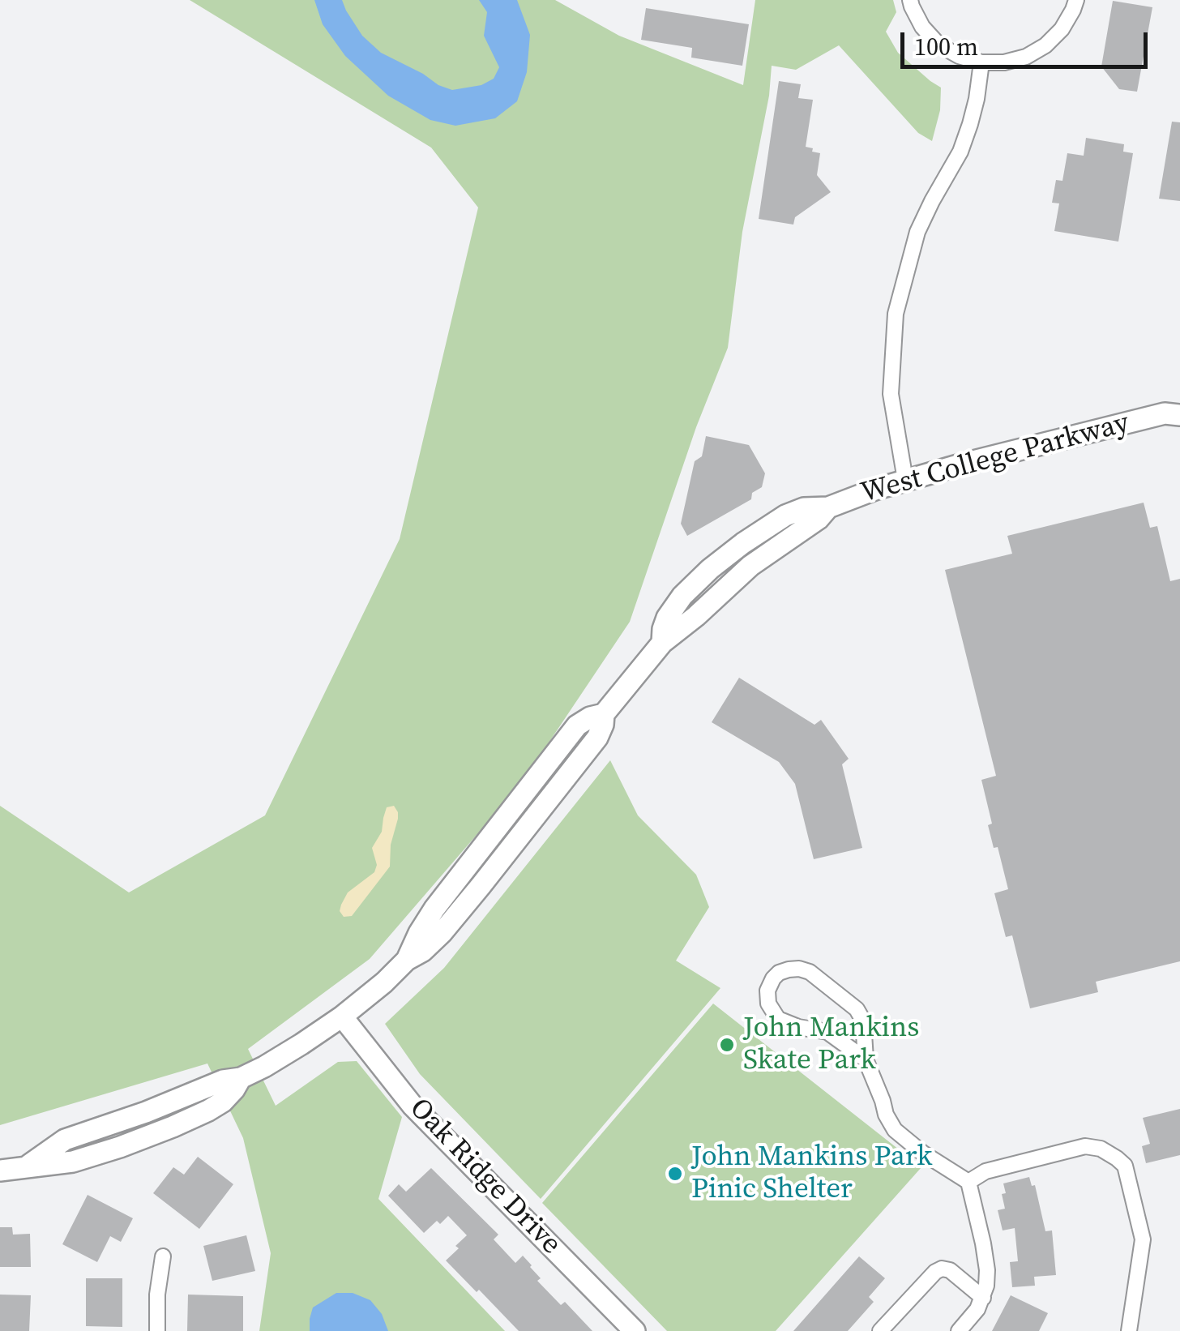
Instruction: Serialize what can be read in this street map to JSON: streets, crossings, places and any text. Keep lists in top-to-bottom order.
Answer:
{
  "streets": {
    "street": ["West College Parkway", "Oak Ridge Drive"]
  },
  "crossings": [
    ["West College Parkway", "Oak Ridge Drive"]
  ],
  "places": ["John Mankins Skate Park", "John Mankins Park Pinic Shelter"],
  "scale_bar": "100 m"
}
